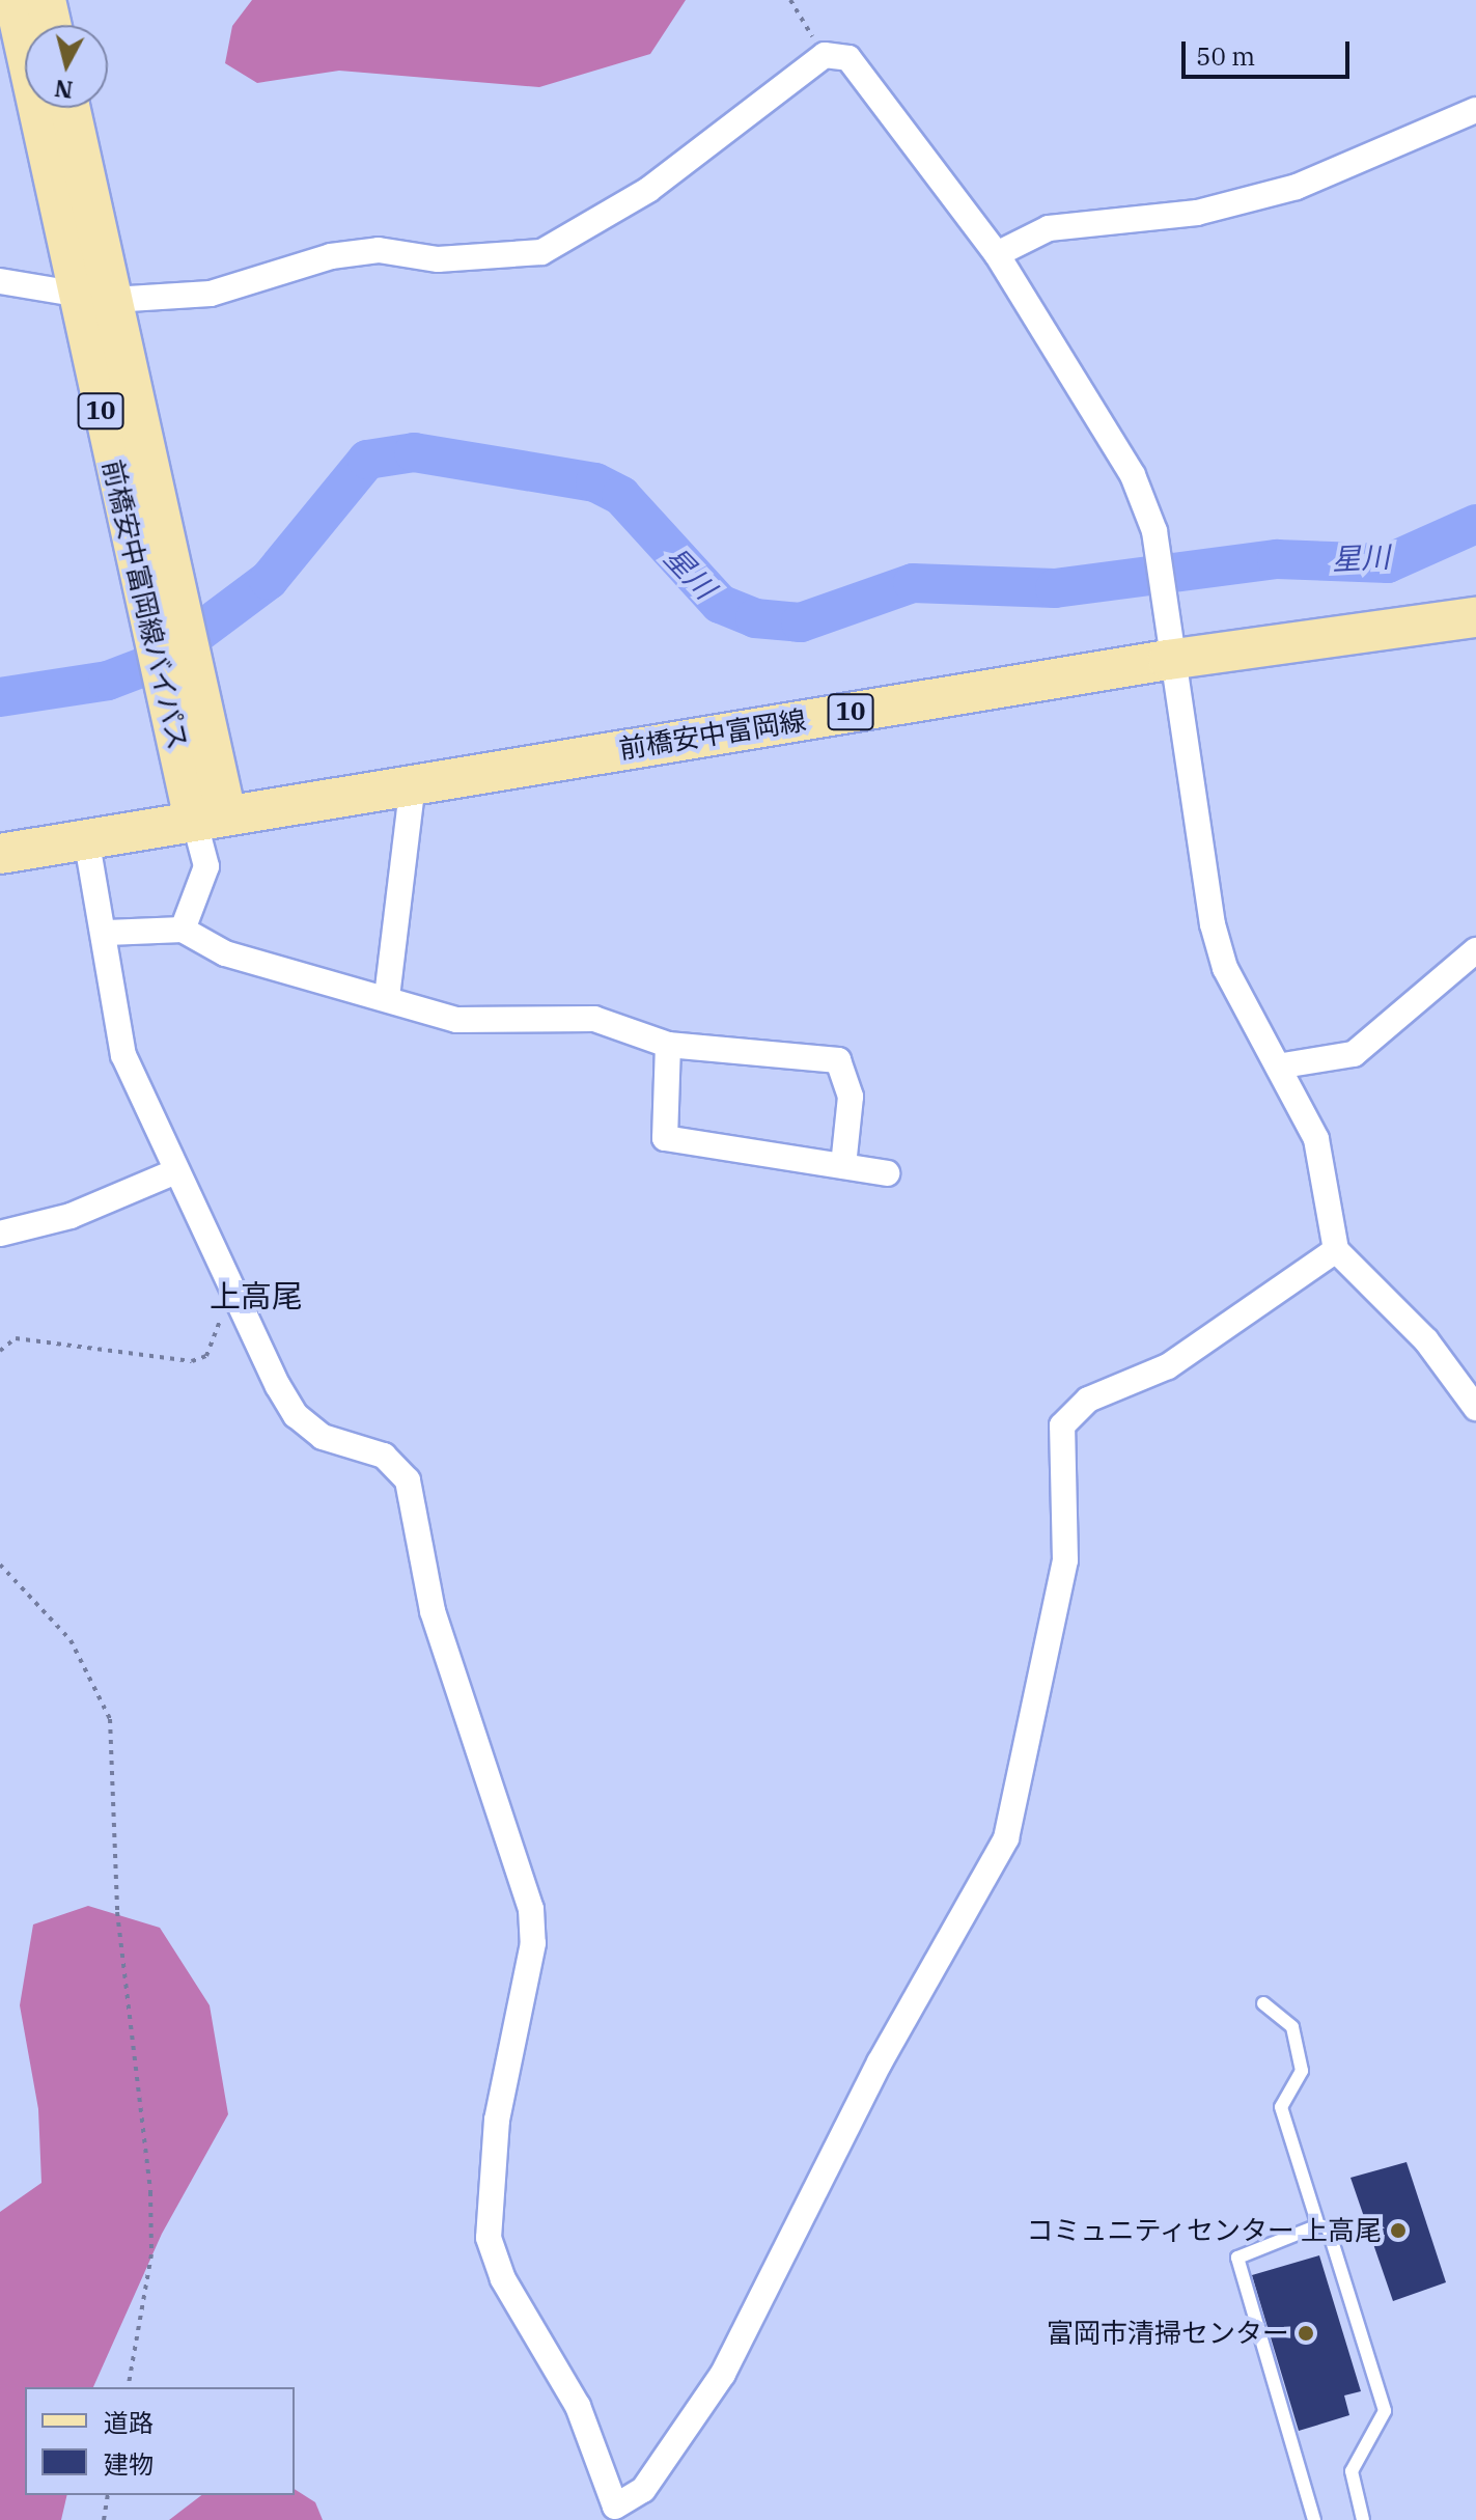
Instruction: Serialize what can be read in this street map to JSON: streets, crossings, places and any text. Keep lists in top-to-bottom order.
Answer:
{
  "streets": {
    "main road": ["10", "前橋安中富岡線バイパス", "前橋安中富岡線"]
  },
  "crossings": [
    ["前橋安中富岡線バイパス", "前橋安中富岡線"]
  ],
  "districts": ["上高尾"],
  "water": ["星川"],
  "places": ["コミュニティセンター 上高尾", "富岡市清掃センター"],
  "legend": ["道路", "建物"],
  "scale_bar": "50 m",
  "north": "bottom"
}
